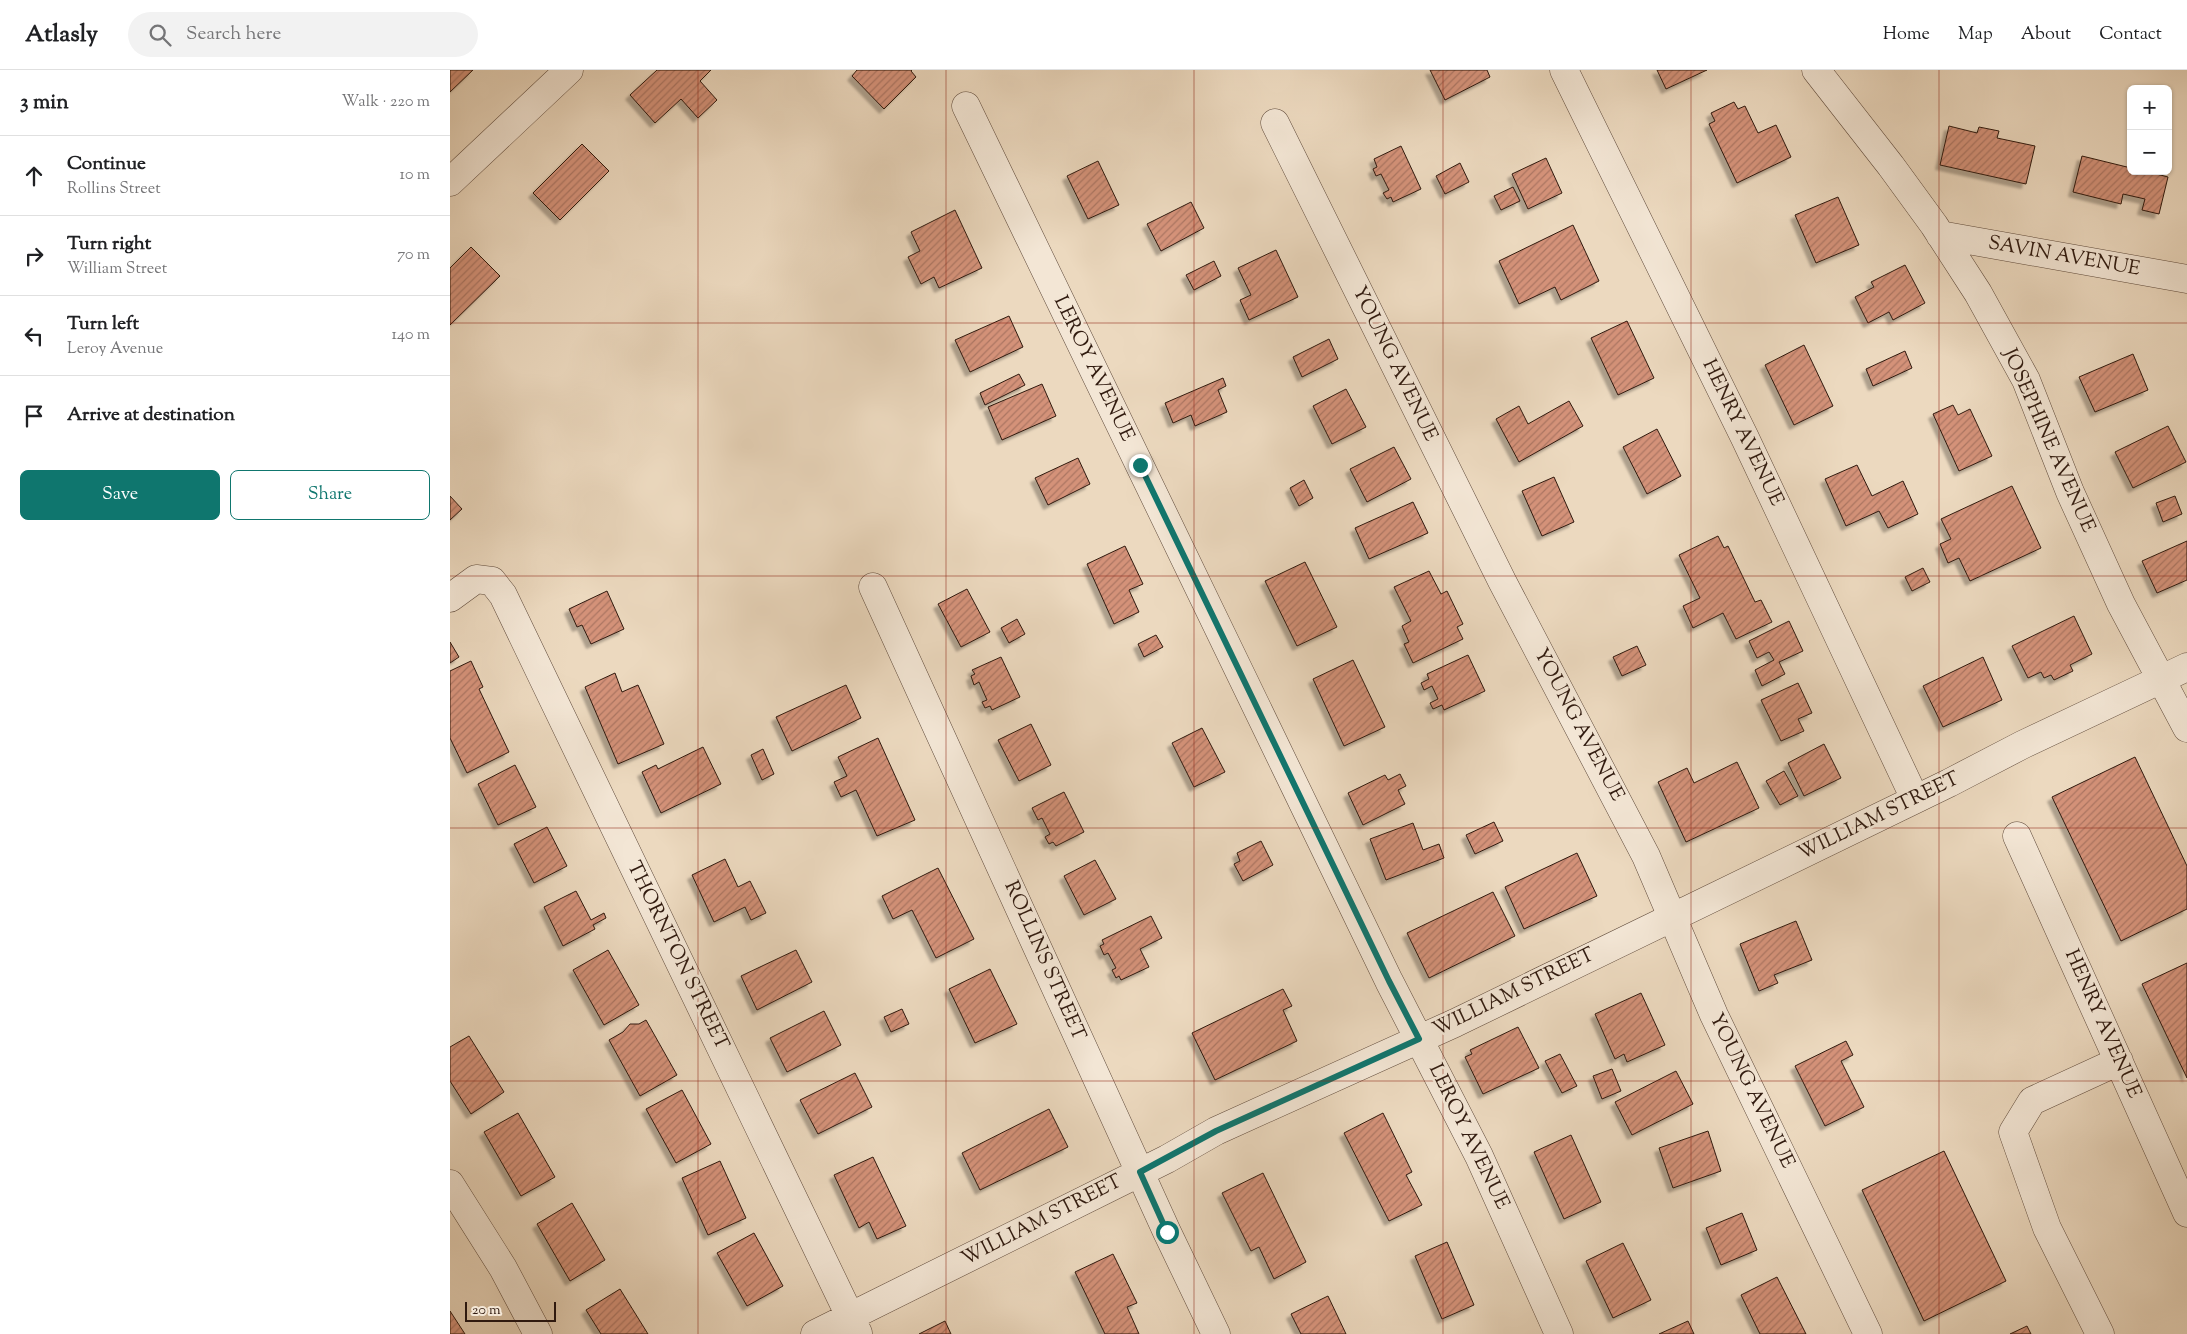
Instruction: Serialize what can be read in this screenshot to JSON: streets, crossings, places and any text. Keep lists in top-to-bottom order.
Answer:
{
  "streets": {
    "street": [
      "SAVIN AVENUE",
      "YOUNG AVENUE",
      "LEROY AVENUE",
      "HENRY AVENUE",
      "JOSEPHINE AVENUE",
      "WILLIAM STREET",
      "THORNTON STREET",
      "ROLLINS STREET"
    ]
  },
  "crossings": [
    ["SAVIN AVENUE", "JOSEPHINE AVENUE"],
    ["YOUNG AVENUE", "WILLIAM STREET"],
    ["LEROY AVENUE", "WILLIAM STREET"],
    ["HENRY AVENUE", "WILLIAM STREET"],
    ["JOSEPHINE AVENUE", "WILLIAM STREET"],
    ["WILLIAM STREET", "THORNTON STREET"],
    ["WILLIAM STREET", "ROLLINS STREET"]
  ],
  "scale_bar": "20 m",
  "page": {
    "header": "Atlasly",
    "search": "Search here",
    "nav": [
      "Home",
      "Map",
      "About",
      "Contact"
    ],
    "heading": ["3 min", "Walk · 220 m"],
    "map_buttons": ["+", "−"],
    "list": [
      ["Continue", "Rollins Street", "10 m"],
      ["Turn right", "William Street", "70 m"],
      ["Turn left", "Leroy Avenue", "140 m"],
      "Arrive at destination"
    ],
    "buttons": ["Save", "Share"],
    "scale": "20 m"
  }
}
